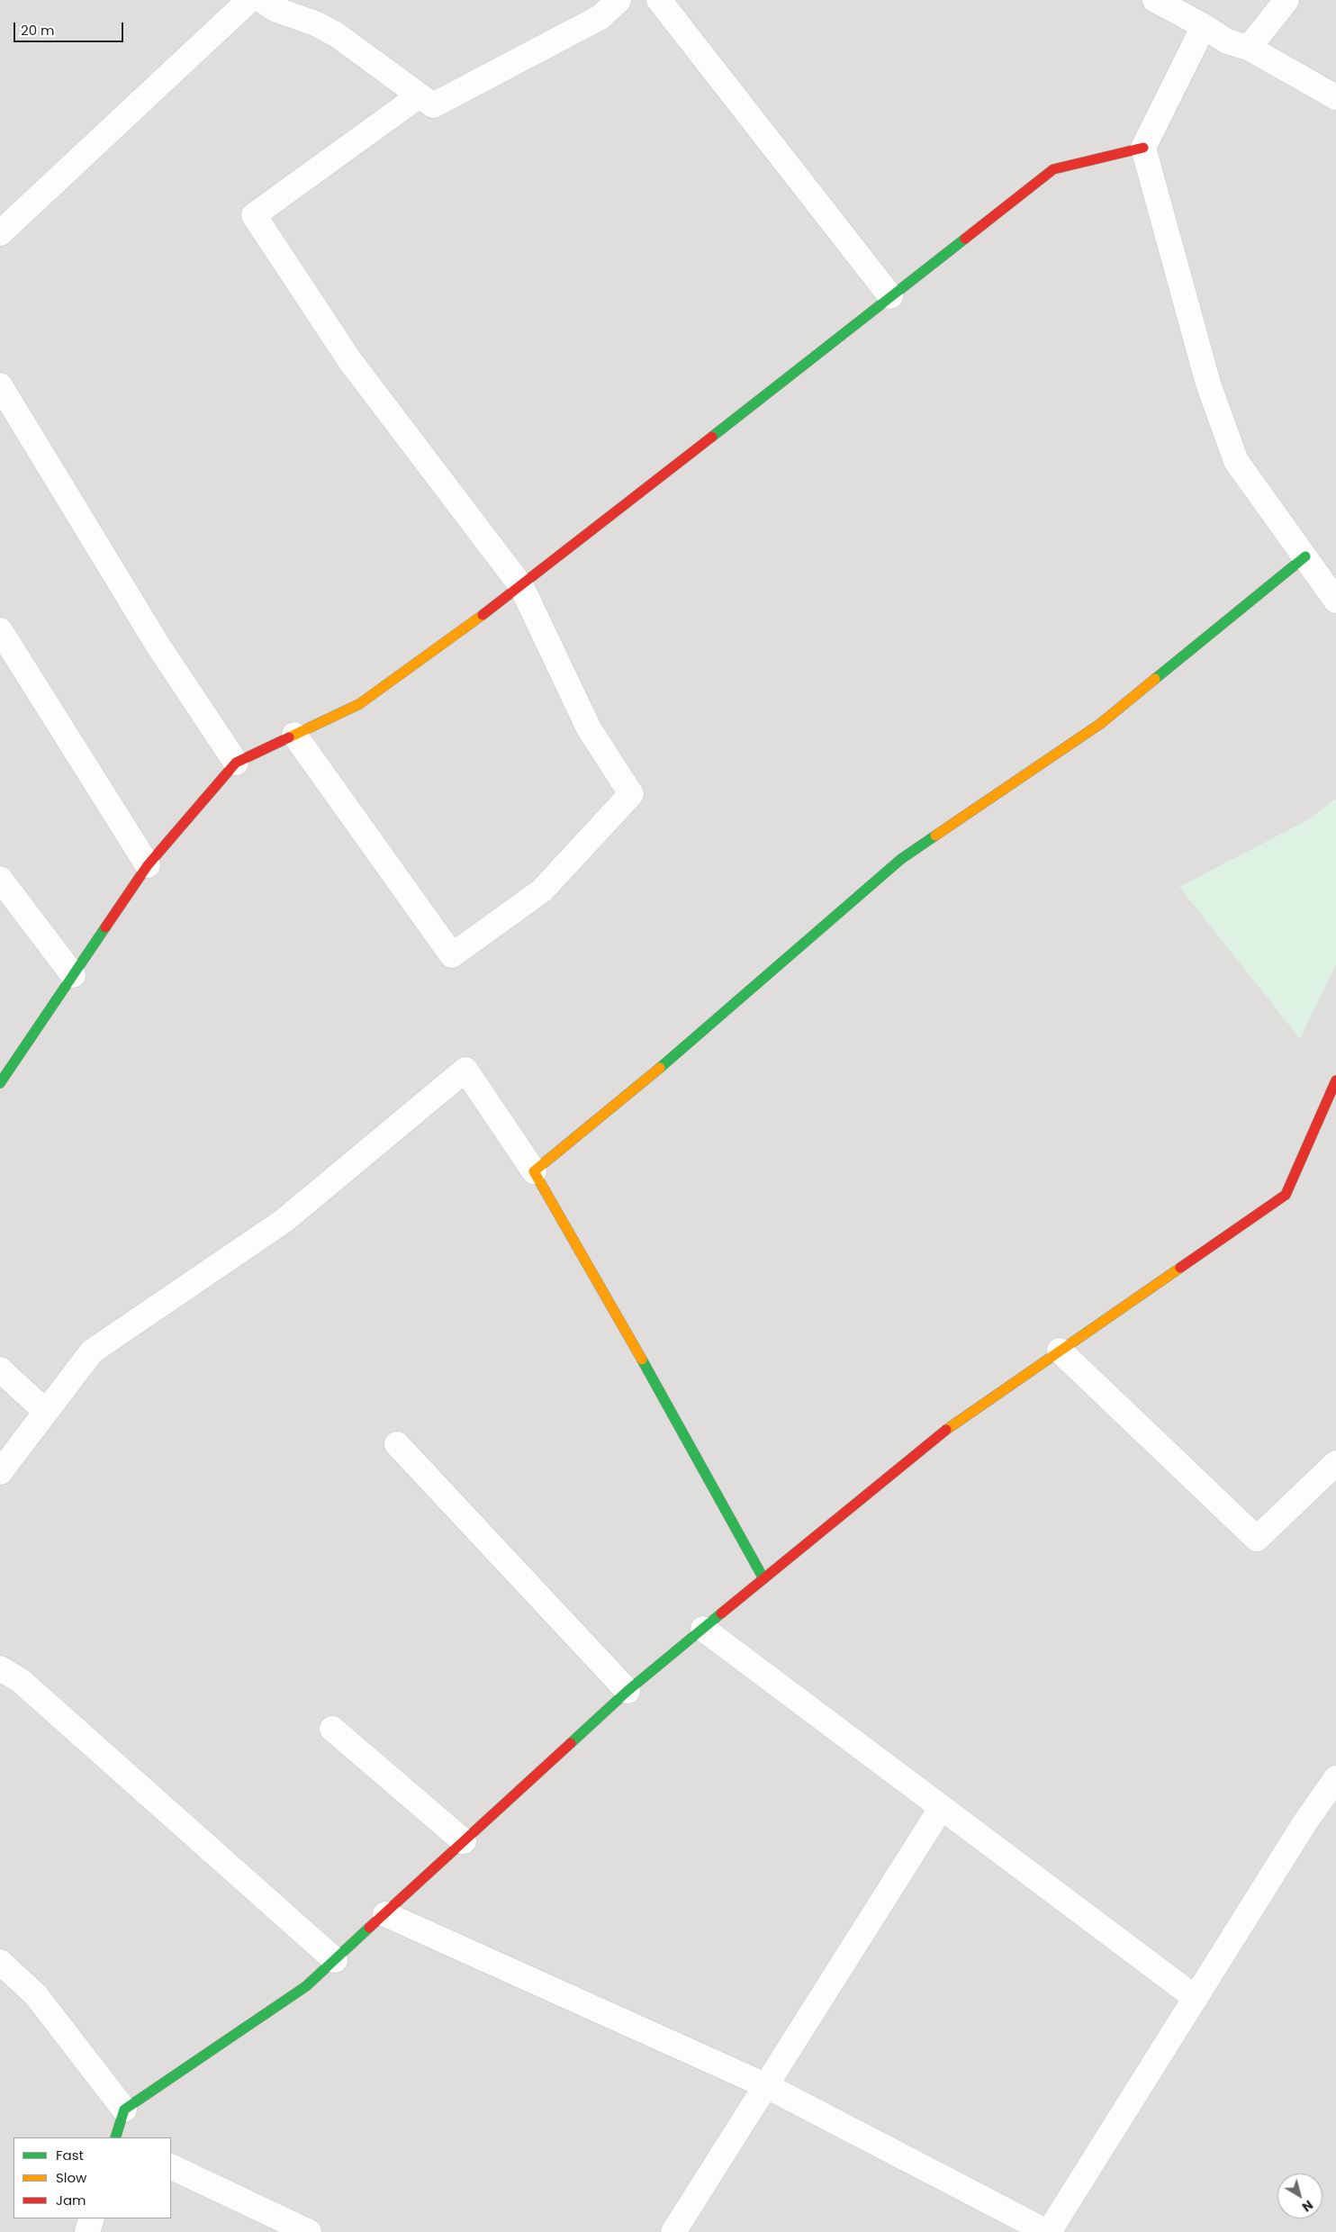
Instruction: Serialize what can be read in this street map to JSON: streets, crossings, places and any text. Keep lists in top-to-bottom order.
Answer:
{
  "legend": ["Fast", "Slow", "Jam"],
  "scale_bar": "20 m",
  "north": "bottom right"
}
